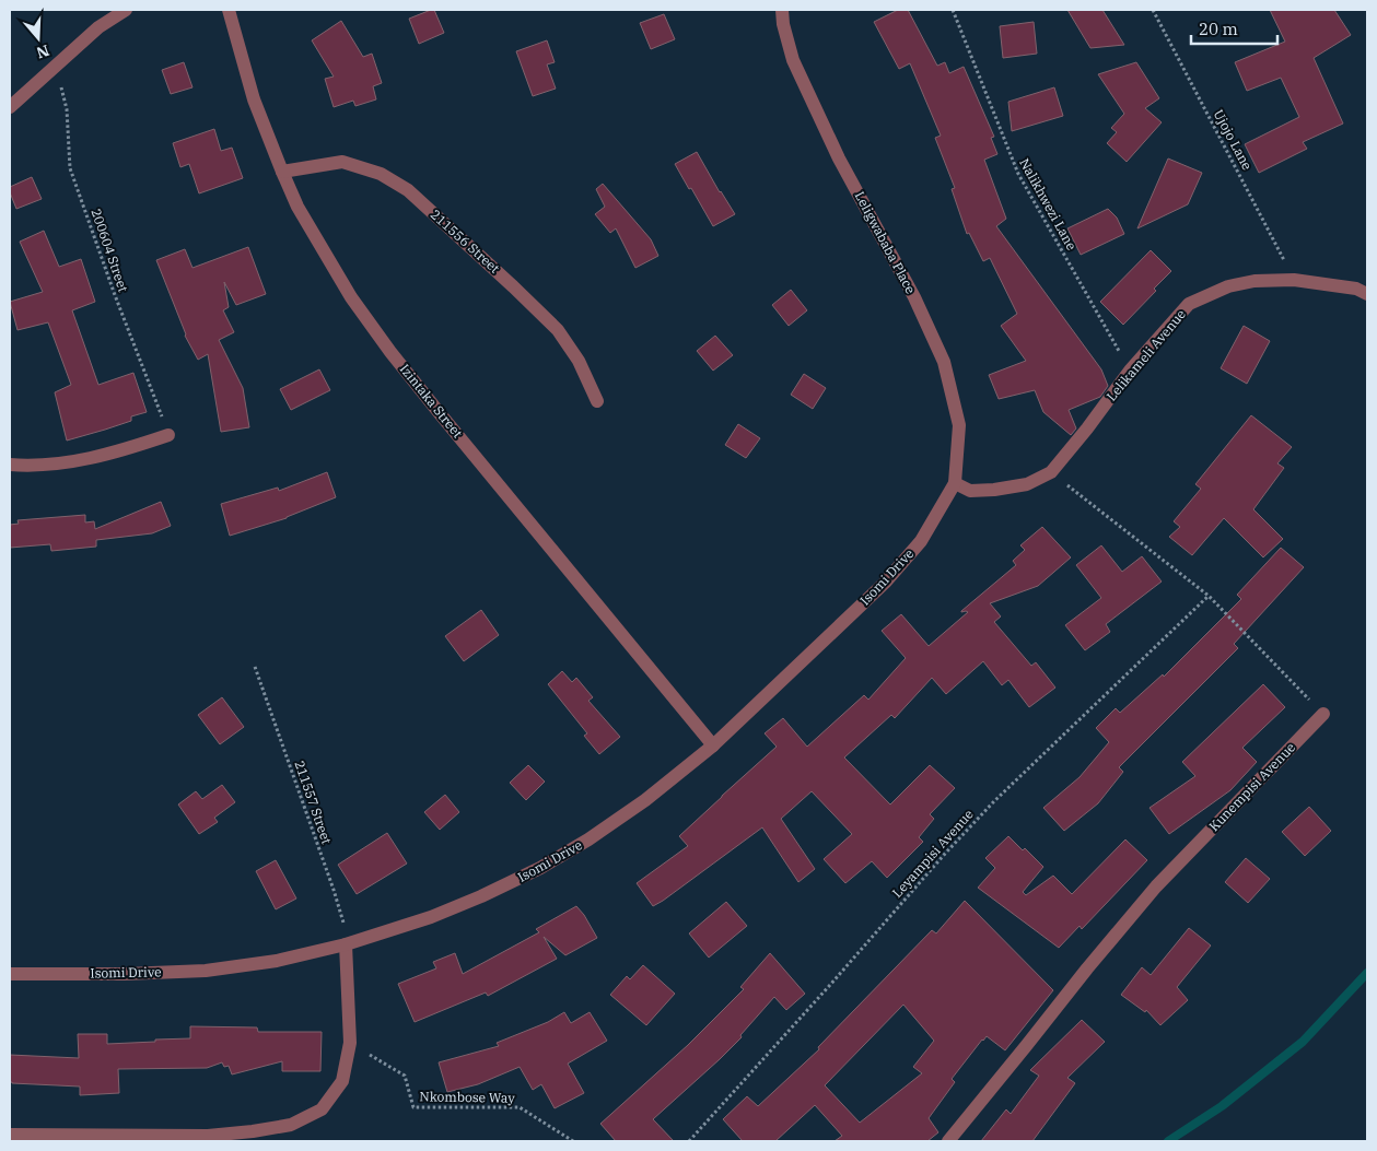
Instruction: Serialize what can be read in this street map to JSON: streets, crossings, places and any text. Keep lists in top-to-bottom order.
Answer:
{
  "streets": {
    "street": [
      "211556 Street",
      "Leligwababa Place",
      "Lelikameli Avenue",
      "Izintaka Street",
      "Isomi Drive",
      "Kunempisi Avenue"
    ],
    "path": [
      "Ujojo Lane",
      "Nalikhwezi Lane",
      "200604 Street",
      "211557 Street",
      "Leyampisi Avenue",
      "Nkombose Way"
    ]
  },
  "crossings": [
    ["Ujojo Lane", "Lelikameli Avenue"],
    ["Nalikhwezi Lane", "Lelikameli Avenue"],
    ["211556 Street", "Izintaka Street"],
    ["Leligwababa Place", "Lelikameli Avenue"],
    ["Leligwababa Place", "Isomi Drive"],
    ["Lelikameli Avenue", "Isomi Drive"],
    ["Izintaka Street", "Isomi Drive"],
    ["Isomi Drive", "211557 Street"]
  ],
  "scale_bar": "20 m",
  "north": "bottom"
}
